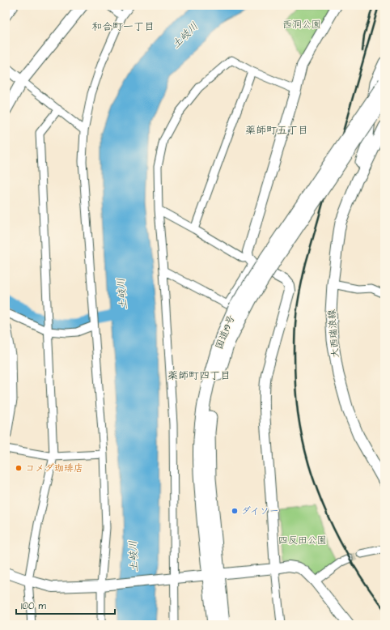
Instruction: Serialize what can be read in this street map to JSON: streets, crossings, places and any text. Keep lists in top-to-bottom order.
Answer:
{
  "streets": {
    "highway": ["国道19号"],
    "main road": ["大西瑞浪線"]
  },
  "districts": ["和合町一丁目", "薬師町五丁目", "薬師町四丁目"],
  "water": ["土岐川"],
  "parks": ["西洞公園", "四反田公園"],
  "places": ["コメダ珈琲店", "ダイソー"],
  "scale_bar": "100 m"
}
